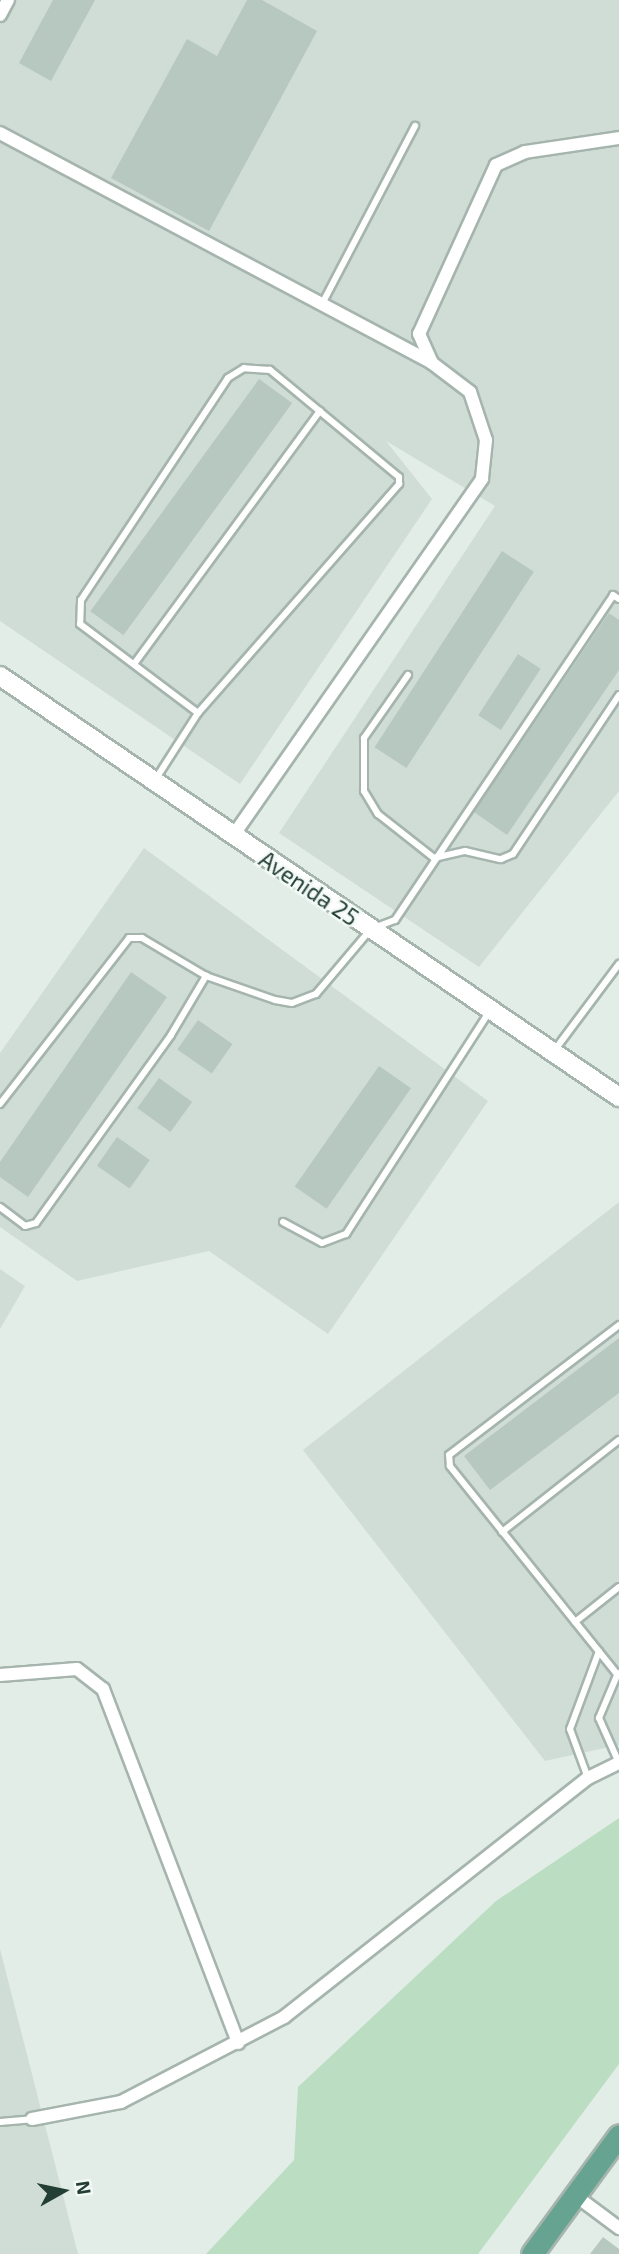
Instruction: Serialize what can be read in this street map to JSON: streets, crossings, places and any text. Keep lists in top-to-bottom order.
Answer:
{
  "streets": {
    "street": ["Avenida 25"]
  },
  "north": "right"
}
